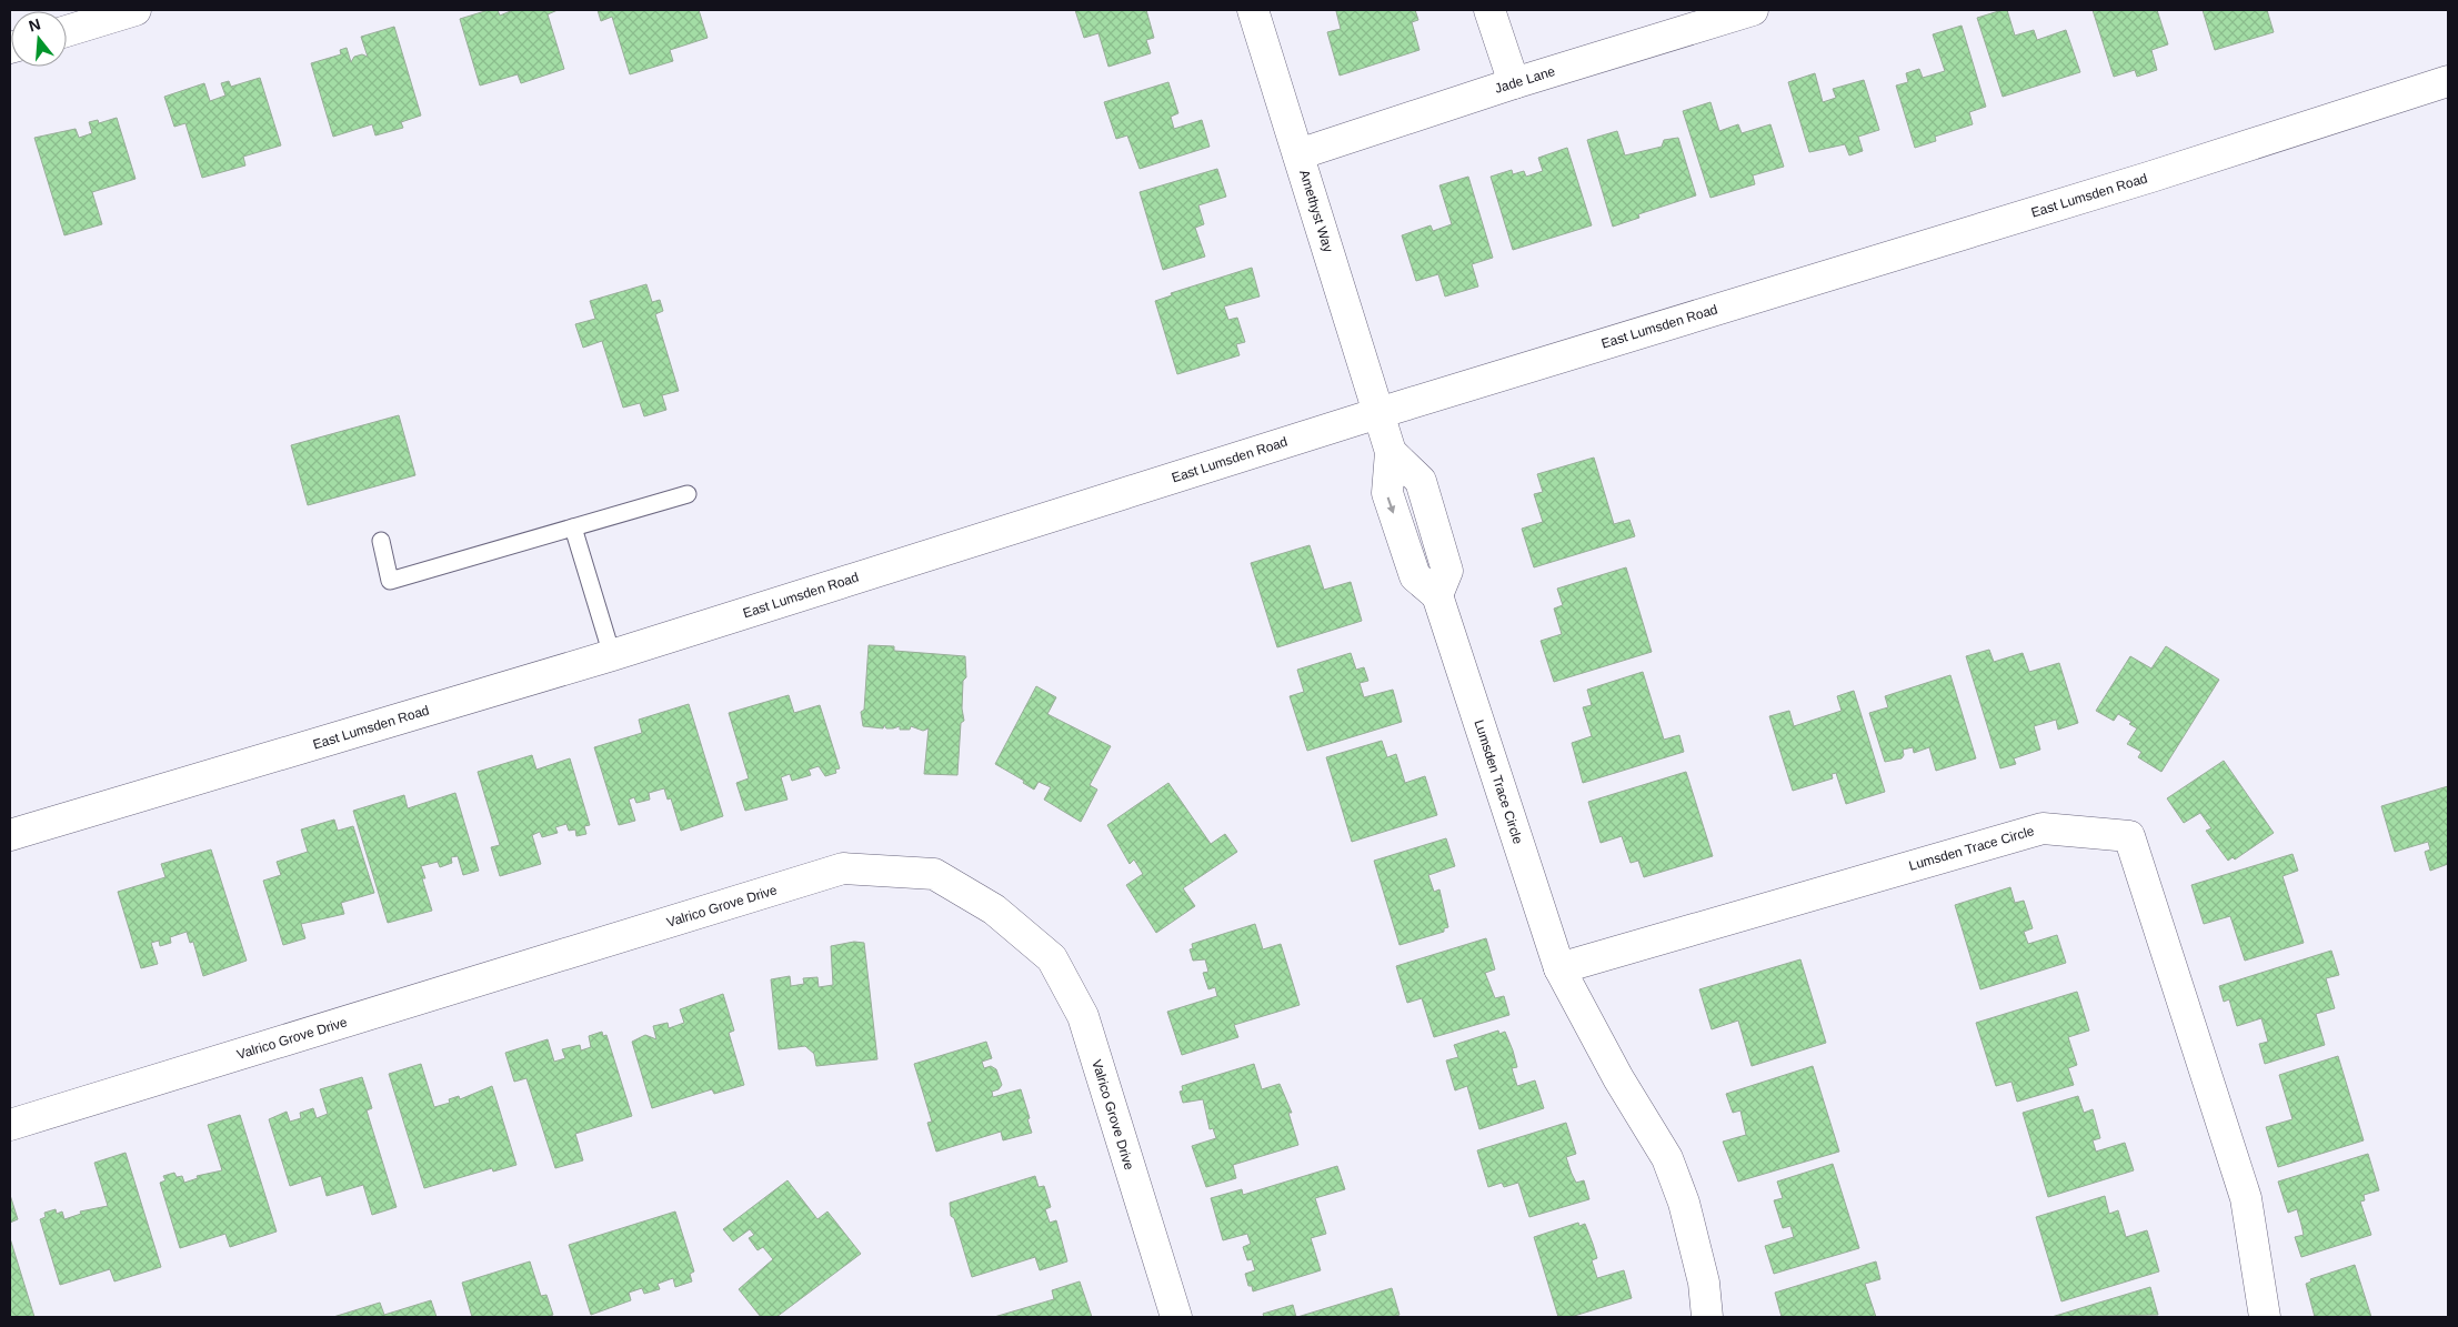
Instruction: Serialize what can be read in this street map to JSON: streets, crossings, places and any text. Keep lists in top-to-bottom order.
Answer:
{
  "streets": {
    "street": [
      "Jade Lane",
      "East Lumsden Road",
      "Amethyst Way",
      "Lumsden Trace Circle",
      "Valrico Grove Drive"
    ]
  },
  "crossings": [
    ["Jade Lane", "Amethyst Way"],
    ["East Lumsden Road", "Amethyst Way"],
    ["East Lumsden Road", "Lumsden Trace Circle"],
    ["Amethyst Way", "Lumsden Trace Circle"]
  ],
  "north": "top"
}
